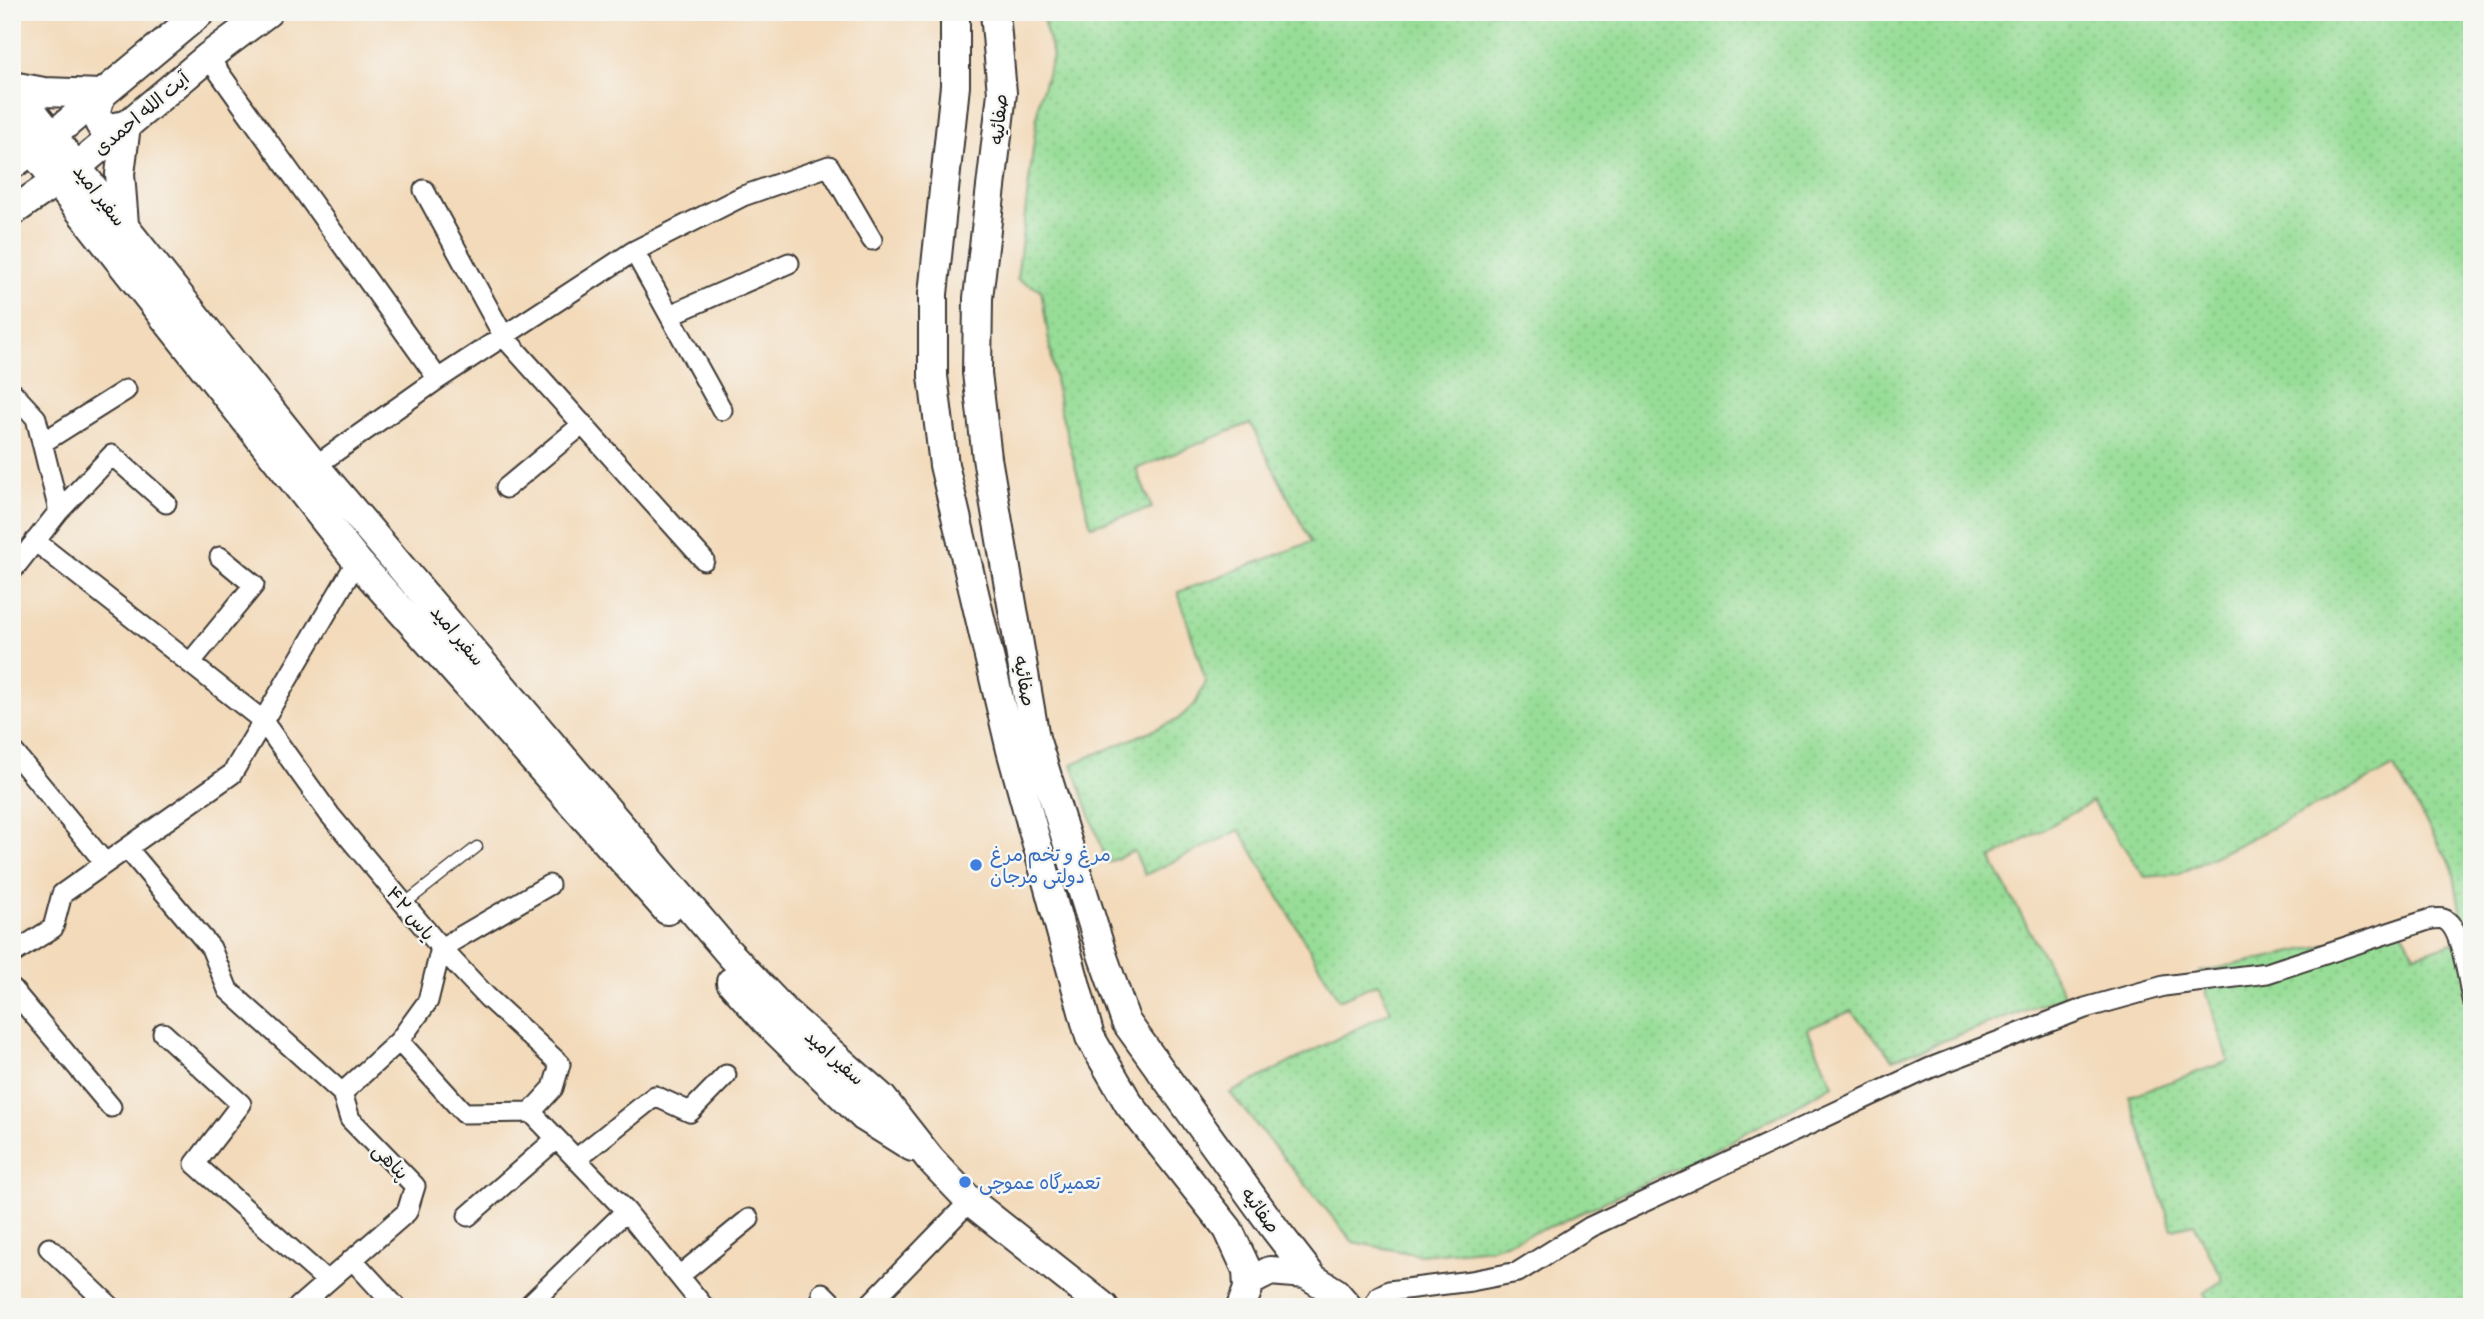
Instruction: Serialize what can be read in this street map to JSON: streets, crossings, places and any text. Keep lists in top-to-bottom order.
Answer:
{
  "streets": {
    "street": [
      "آیت الله احمدی",
      "صفائیه",
      "سفیر امید",
      "یاس ۴۲",
      "پناهی"
    ]
  },
  "crossings": [
    ["آیت الله احمدی", "سفیر امید"]
  ],
  "places": ["مرغ و تخم مرغ دولتی مرجان", "تعمیرگاه عموچی"]
}
